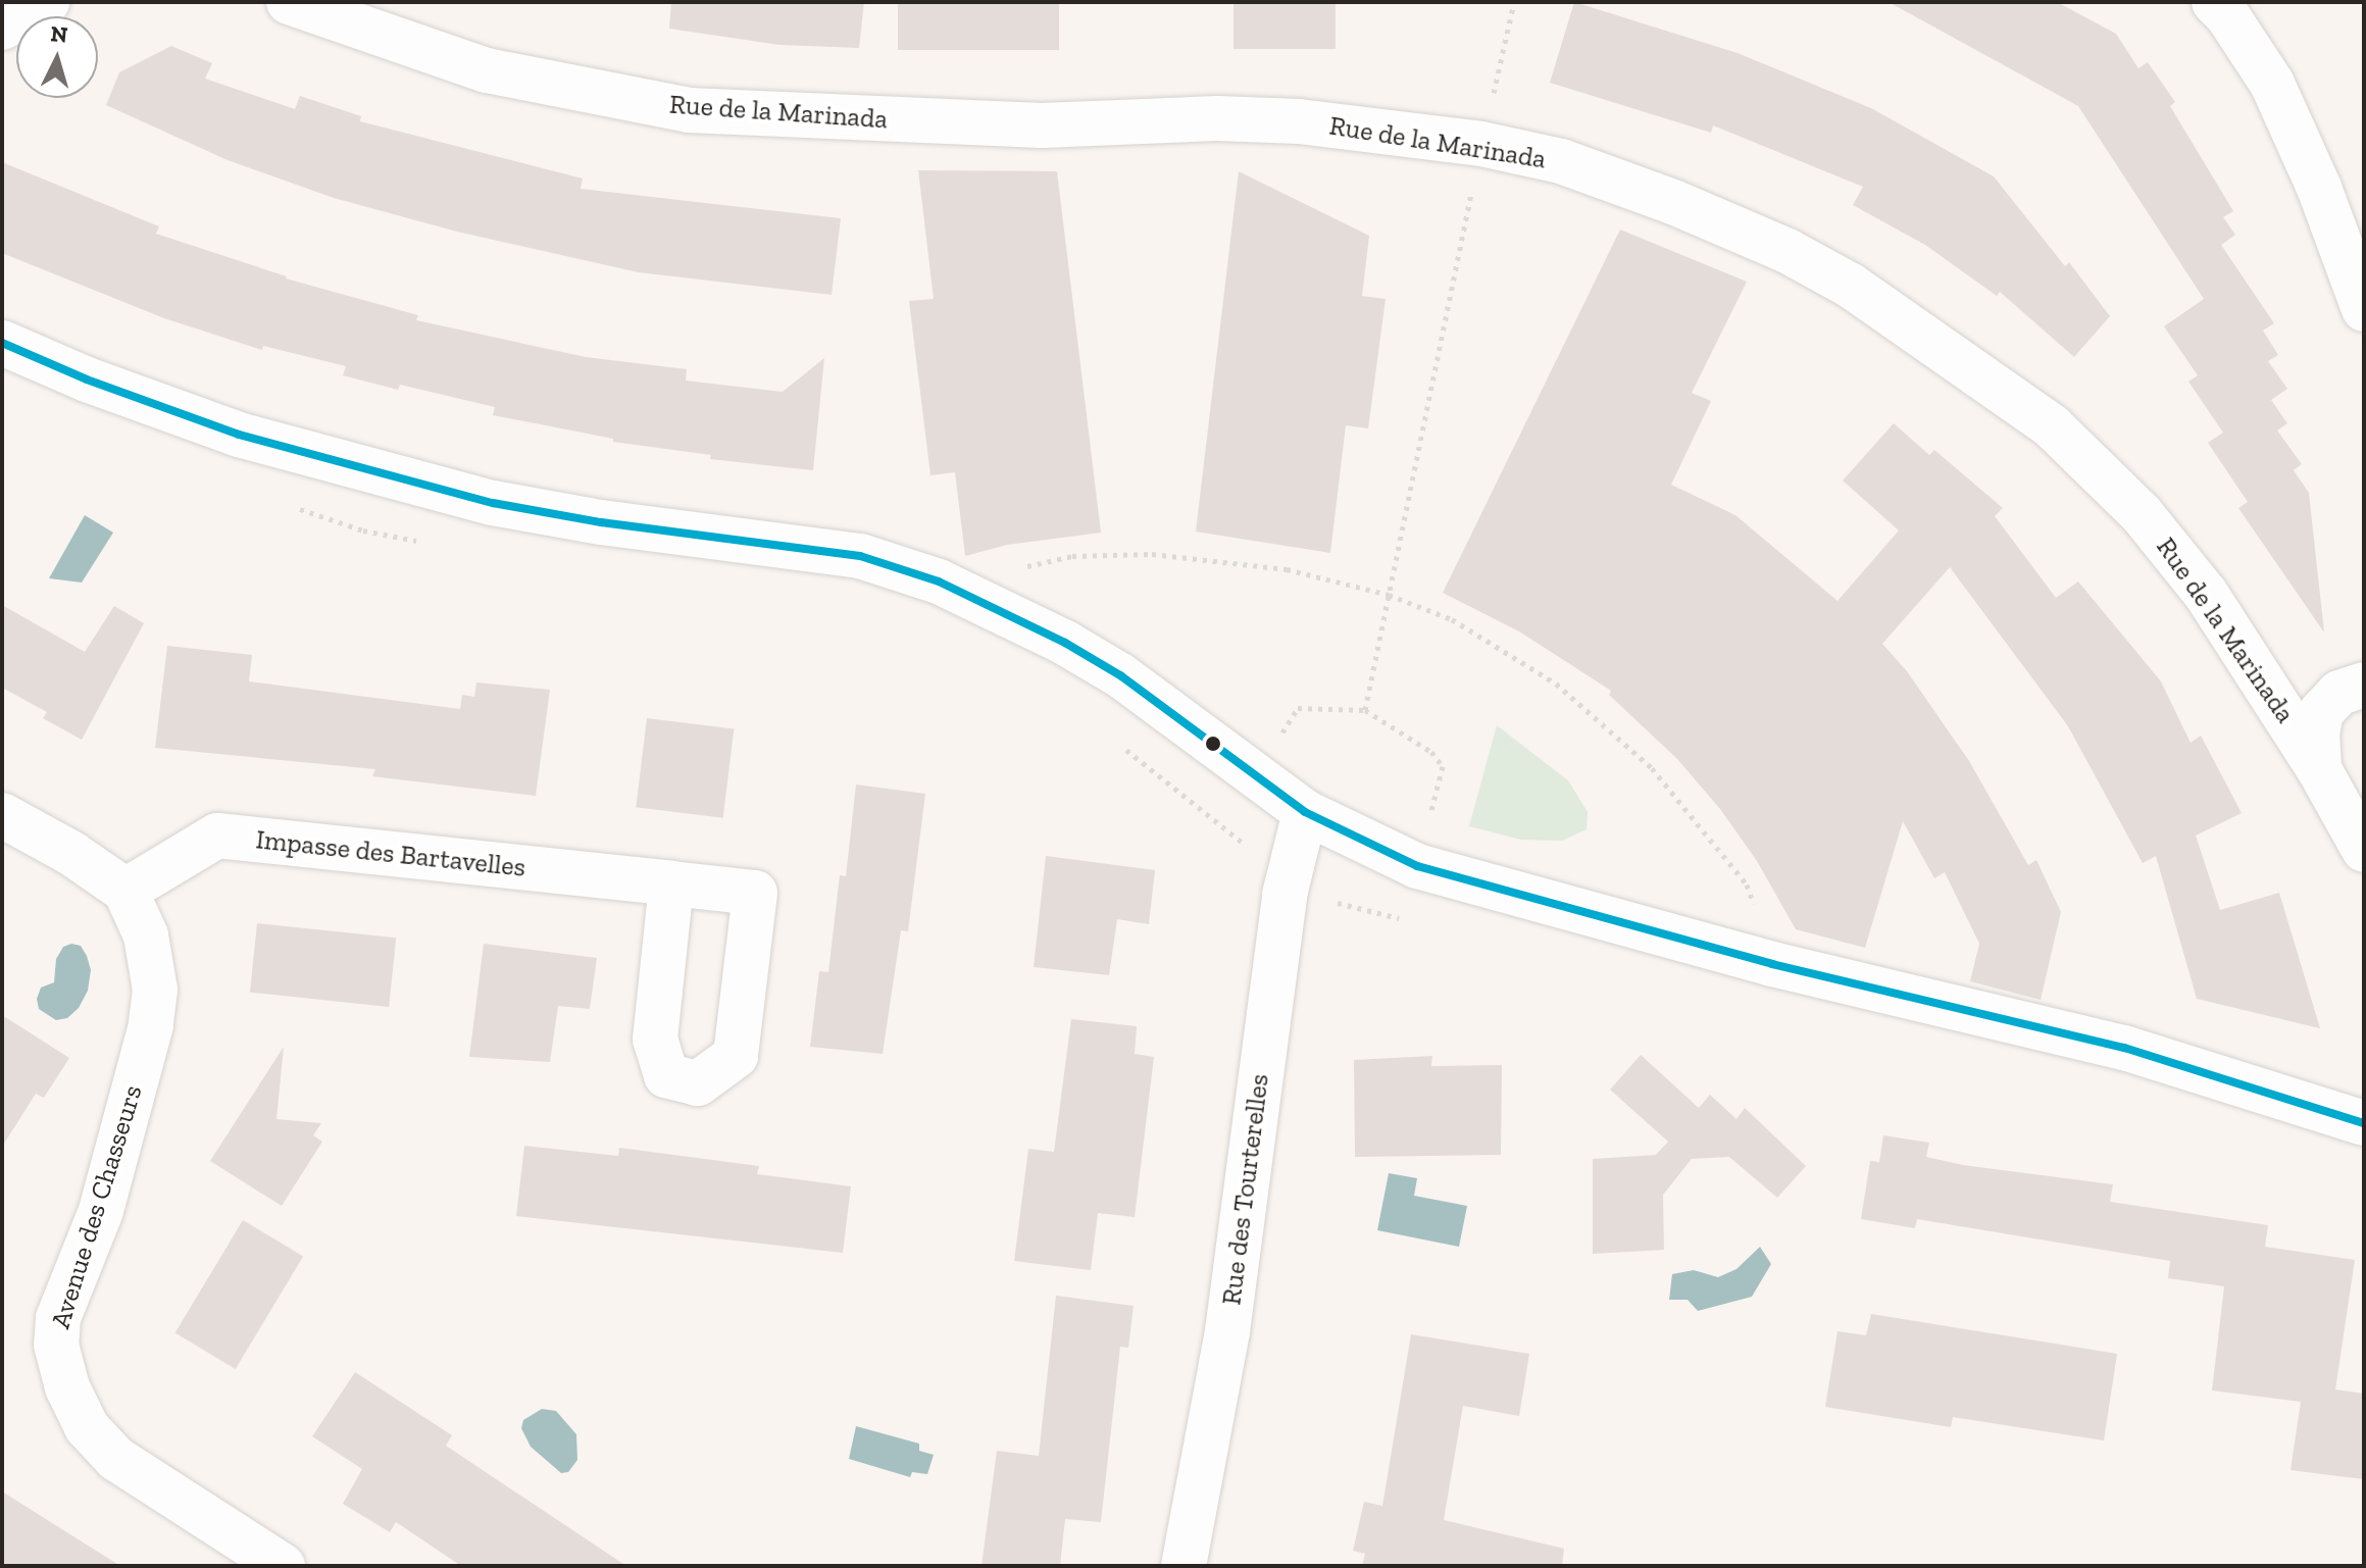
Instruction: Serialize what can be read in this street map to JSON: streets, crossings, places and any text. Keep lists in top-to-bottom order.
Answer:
{
  "streets": {
    "street": [
      "Rue de la Marinada",
      "Impasse des Bartavelles",
      "Rue des Tourterelles",
      "Avenue des Chasseurs"
    ]
  },
  "crossings": [
    ["Impasse des Bartavelles", "Avenue des Chasseurs"]
  ],
  "north": "top"
}
